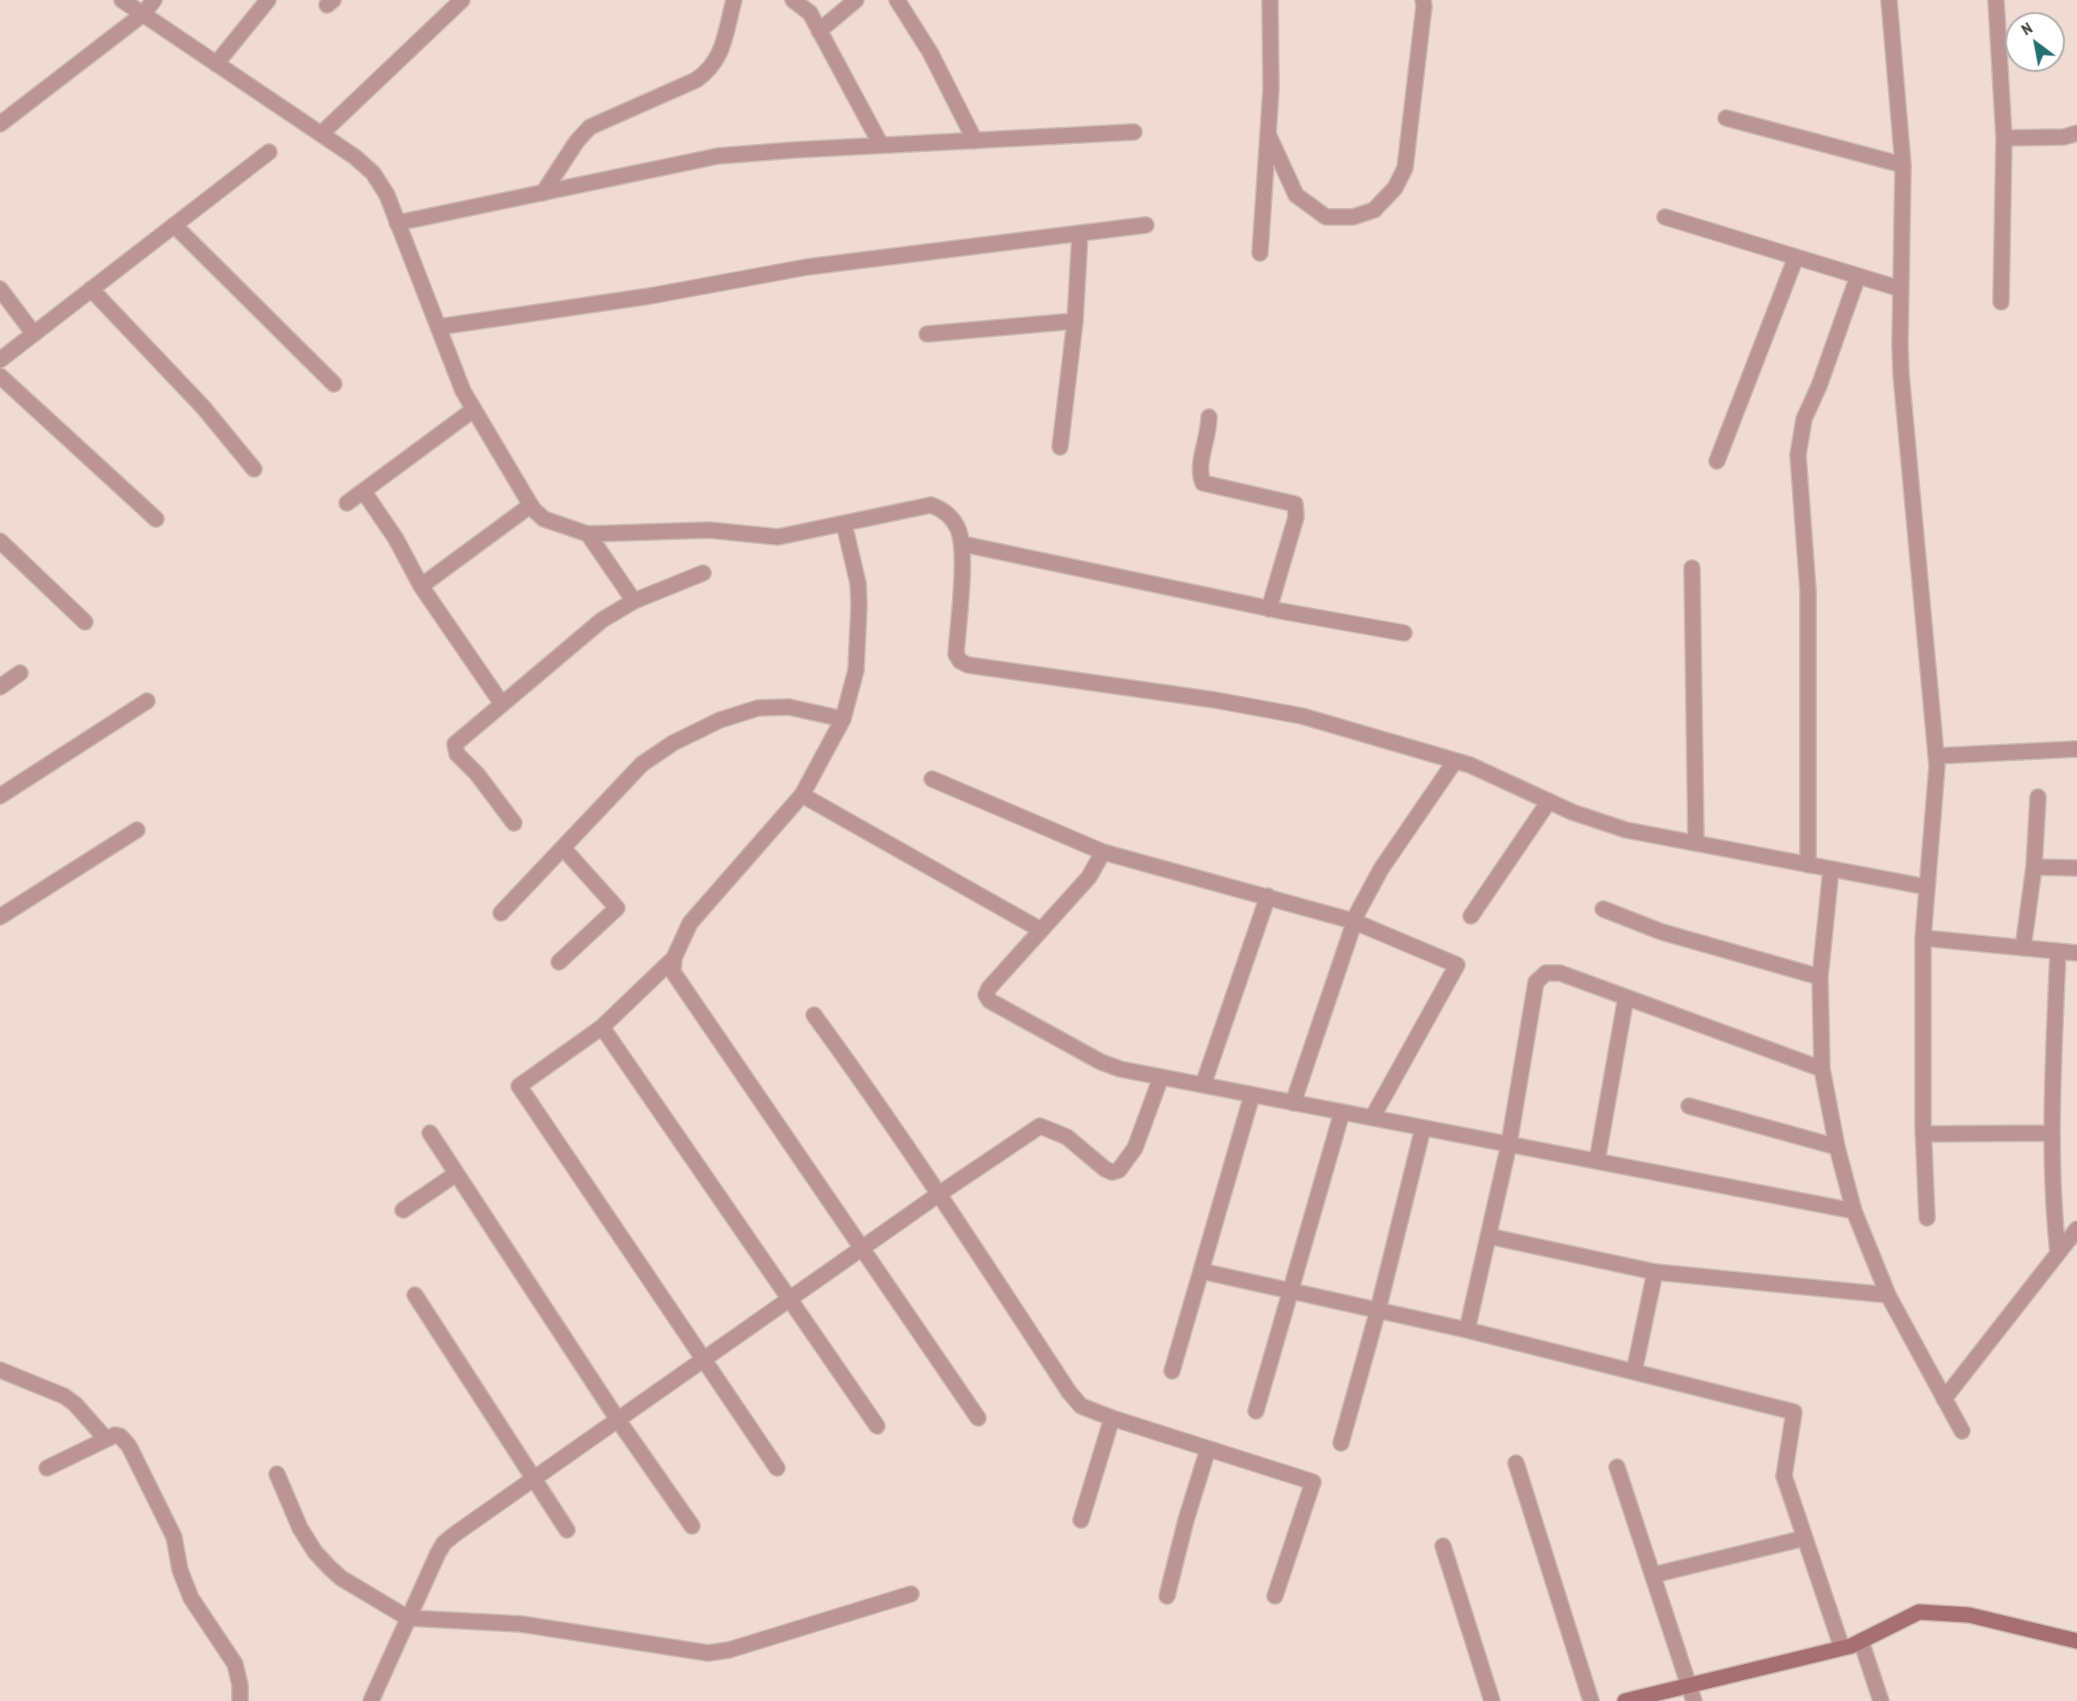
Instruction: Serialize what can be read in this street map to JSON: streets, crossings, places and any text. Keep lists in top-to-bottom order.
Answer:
{
  "north": "top left"
}
